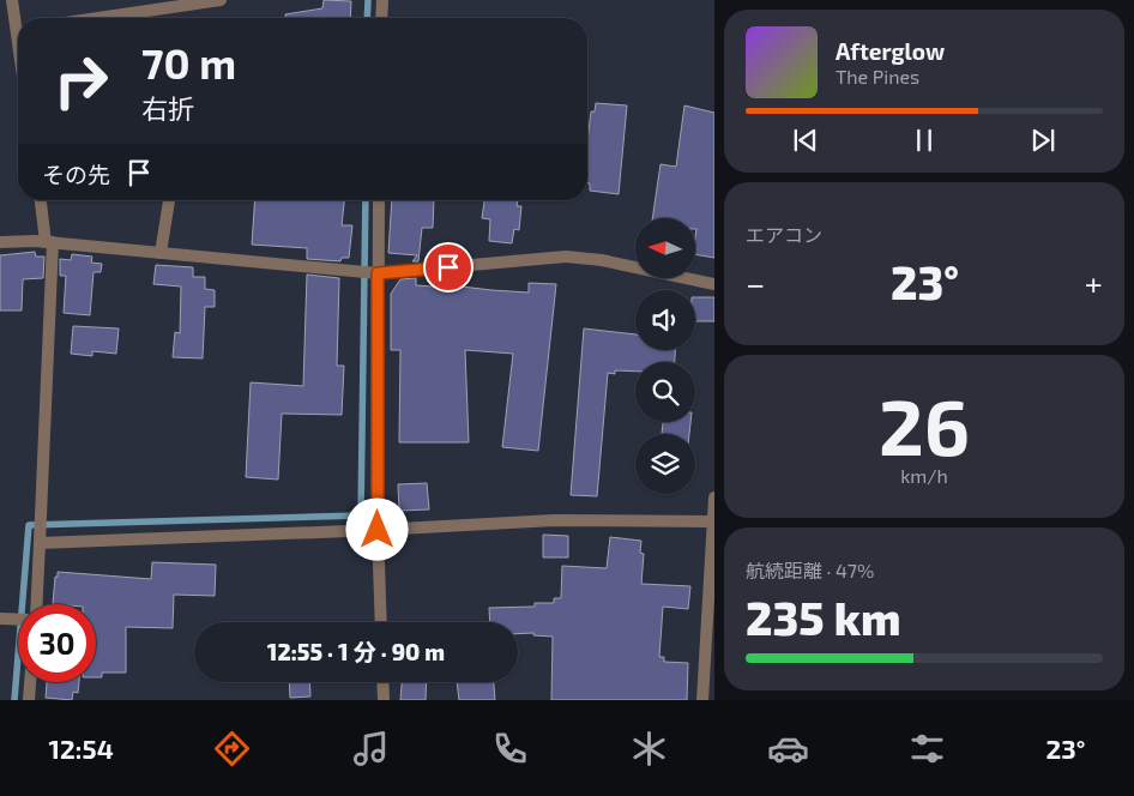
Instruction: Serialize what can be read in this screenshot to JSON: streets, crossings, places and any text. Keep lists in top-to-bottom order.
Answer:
{
  "north": "left",
  "page": {
    "turn": ["70 m", "右折"],
    "song": ["Afterglow", "The Pines"],
    "then": "その先",
    "tile": [
      "エアコン",
      ["26", "km/h"],
      ["航続距離 · 47%", "235 km"]
    ],
    "heat": ["−", "23°", "+"],
    "limit": "30",
    "trip": "12:55 · 1 分 · 90 m",
    "tabs": ["12:54", "23°"]
  }
}
